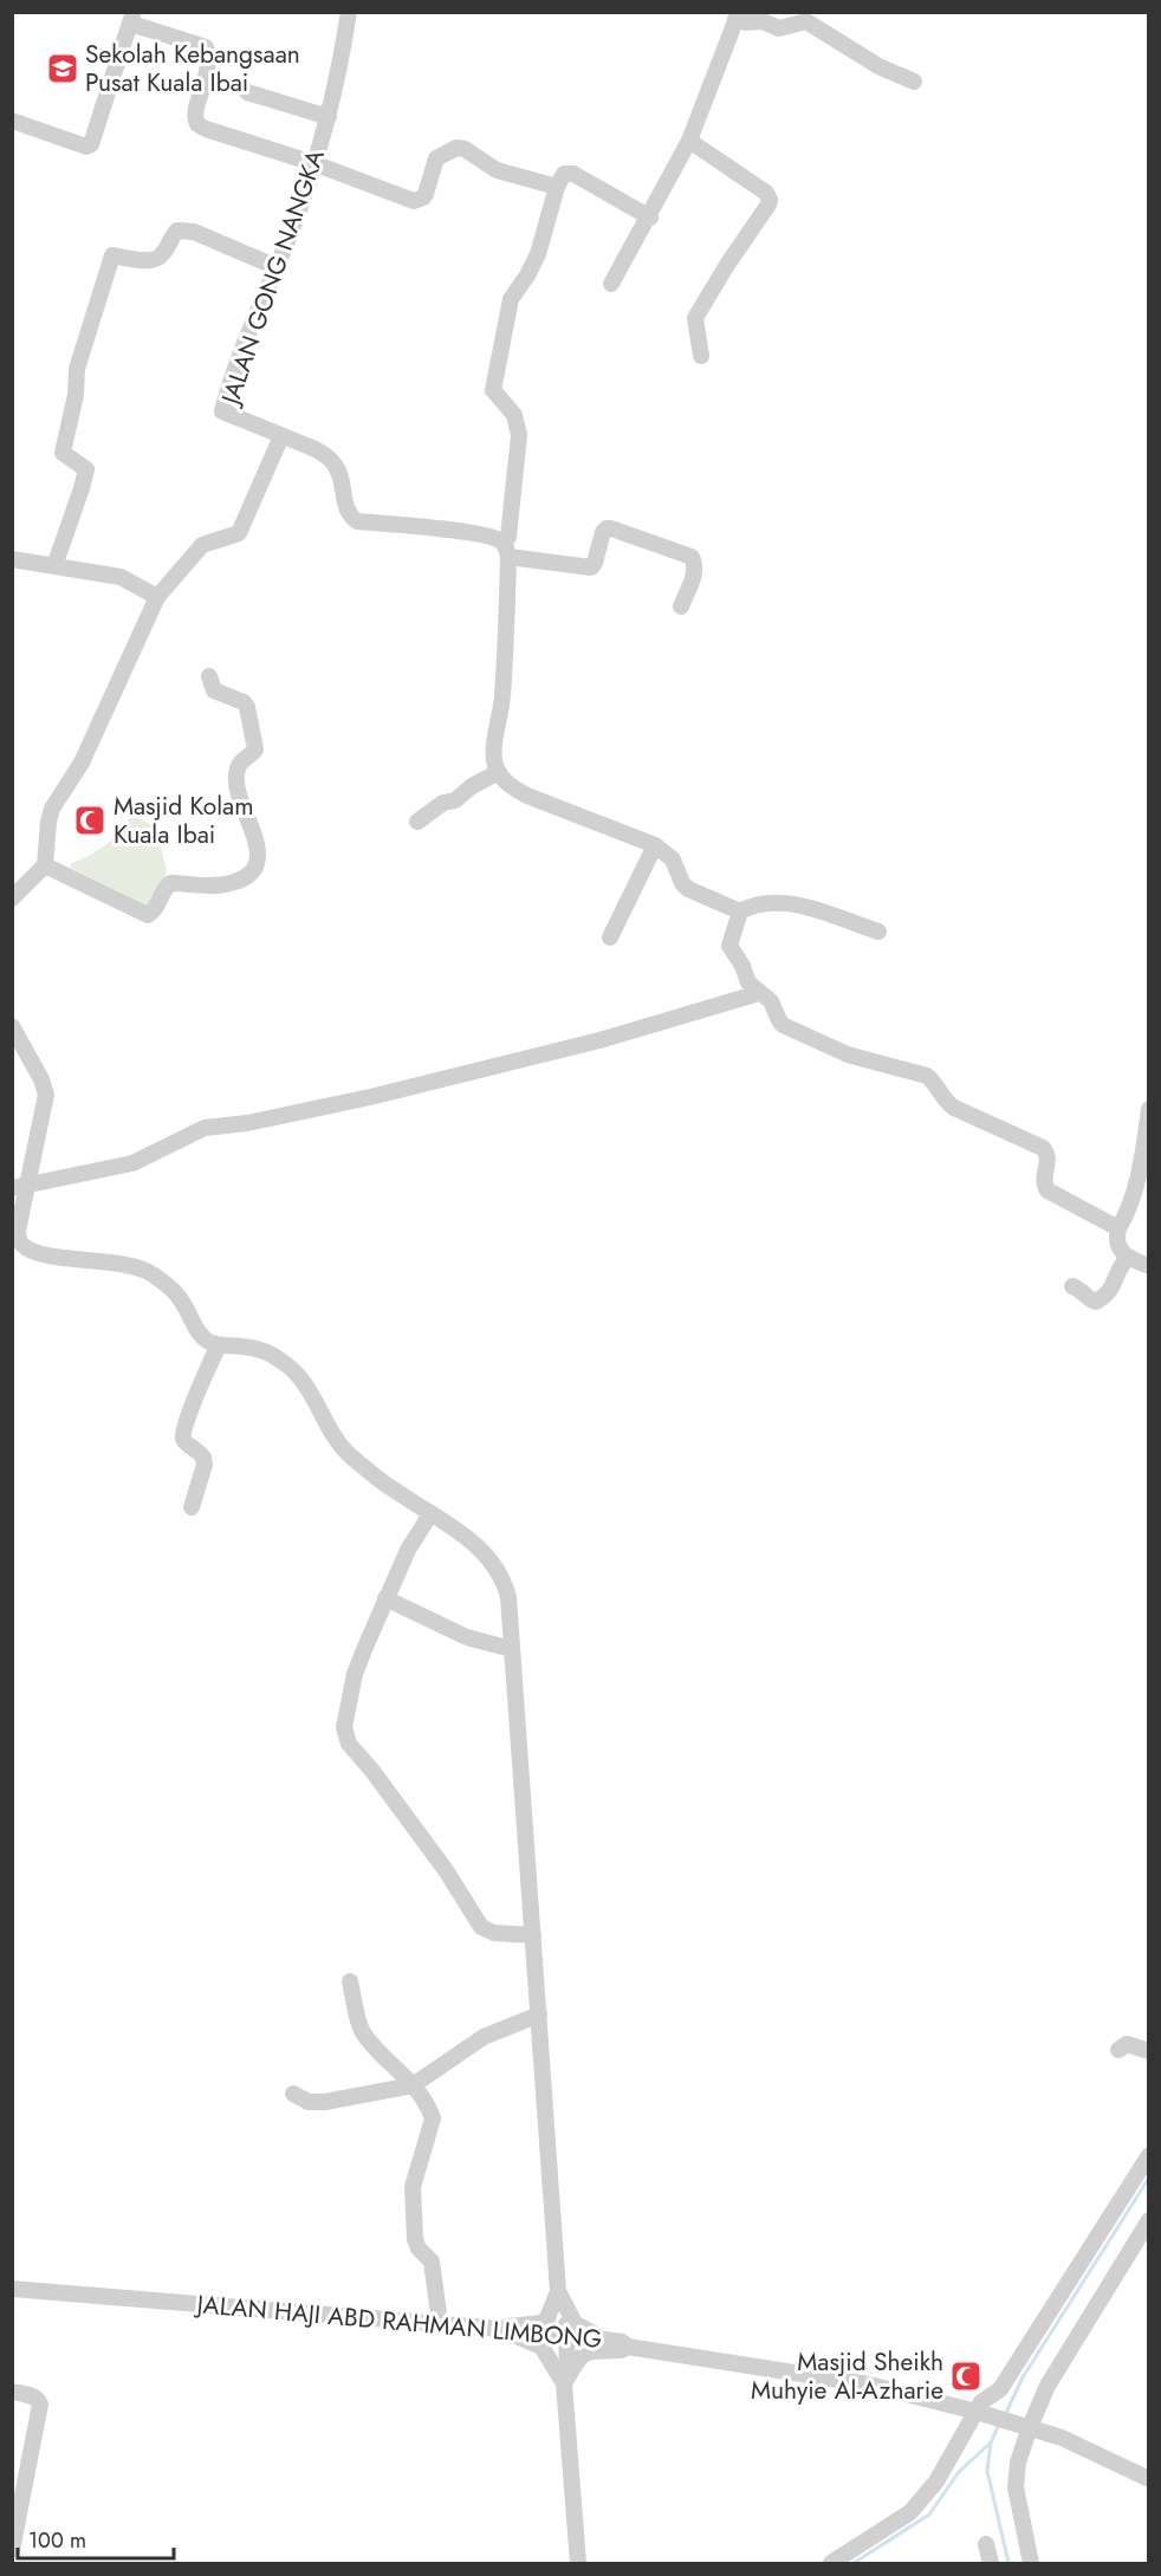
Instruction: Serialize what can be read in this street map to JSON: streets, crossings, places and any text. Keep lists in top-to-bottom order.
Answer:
{
  "streets": {
    "street": ["JALAN GONG NANGKA", "JALAN HAJI ABD RAHMAN LIMBONG"]
  },
  "places": {
    "school or university": ["Sekolah Kebangsaan Pusat Kuala Ibai"],
    "mosque": ["Masjid Kolam Kuala Ibai", "Masjid Sheikh Muhyie Al-Azharie"]
  },
  "scale_bar": "100 m"
}
